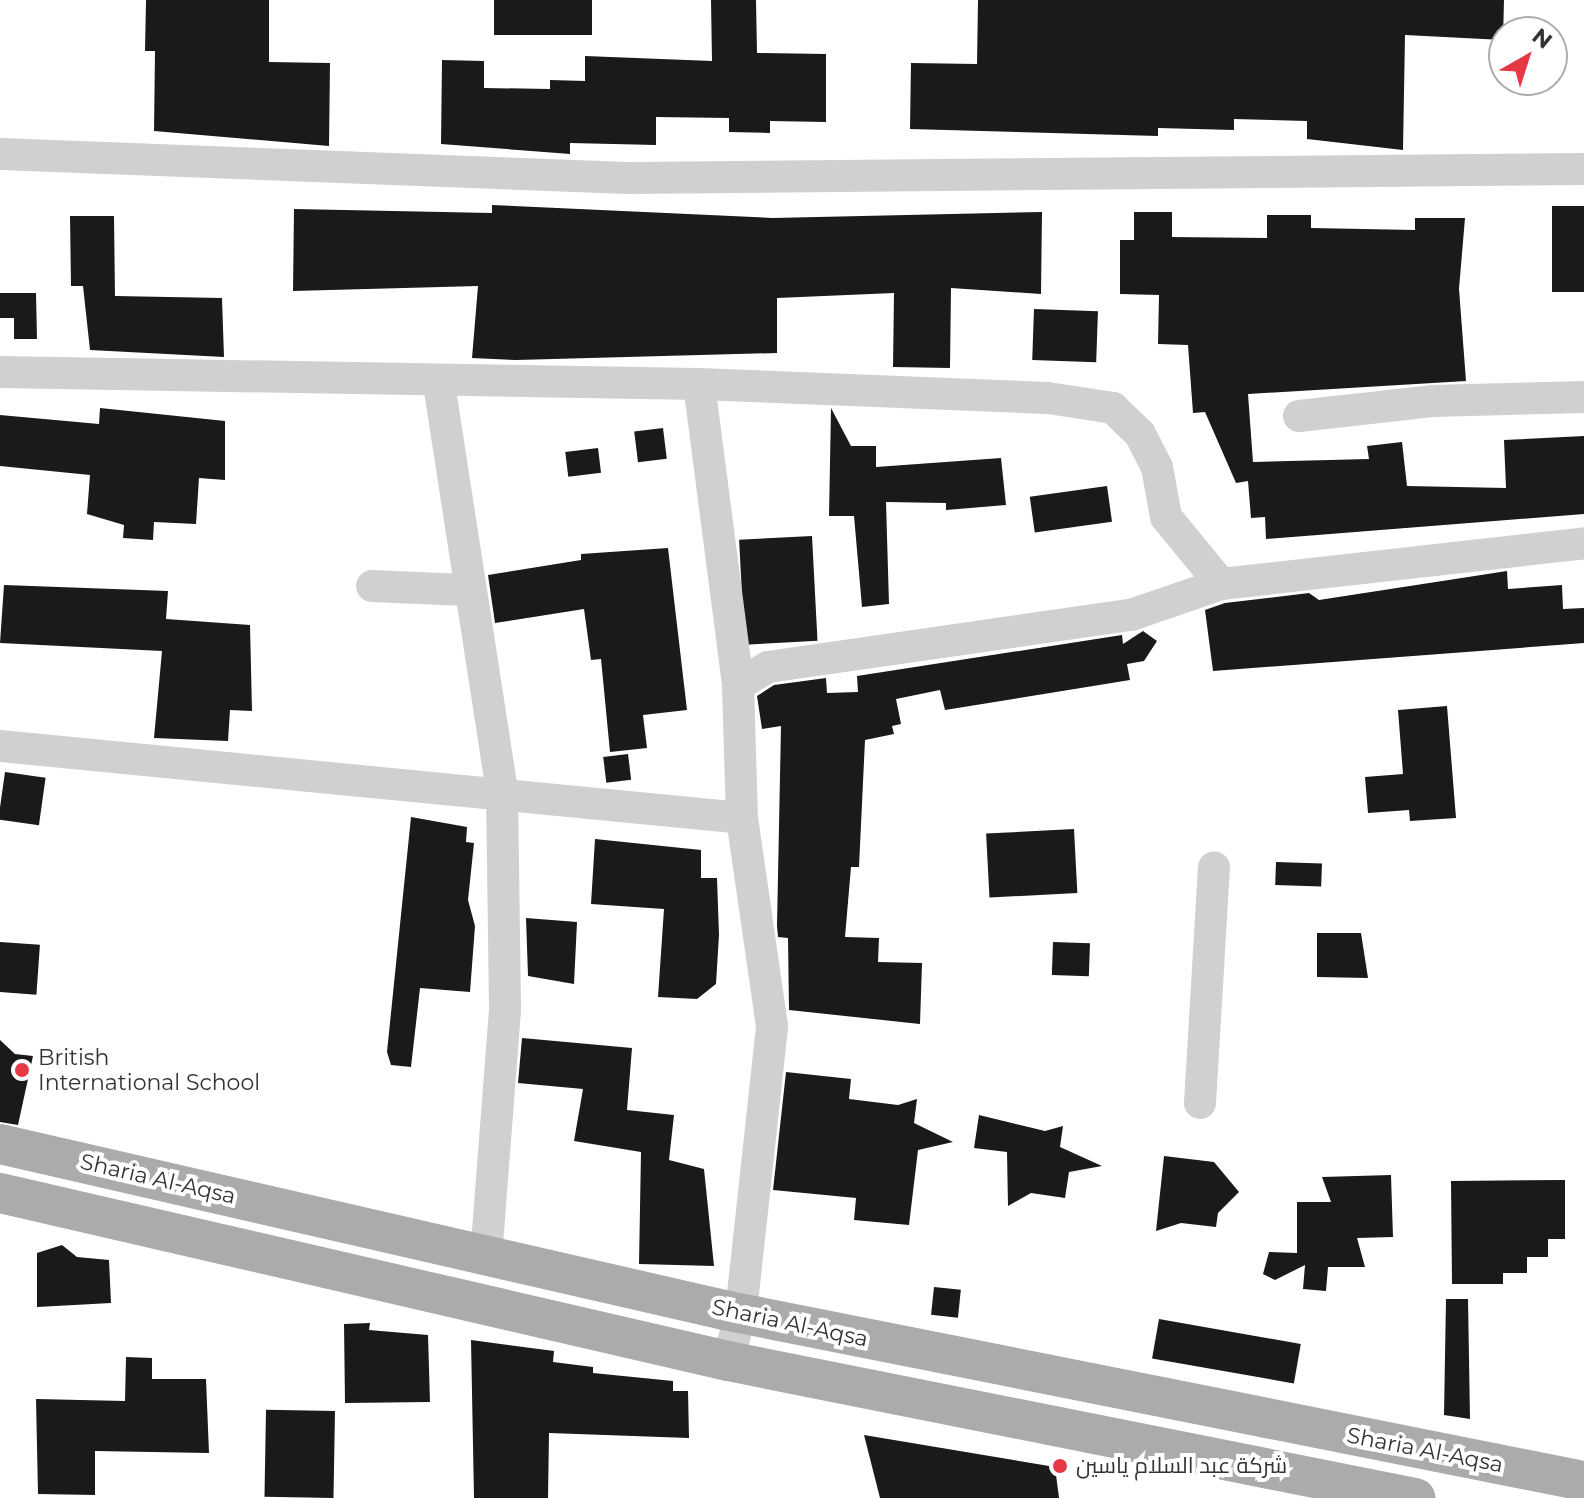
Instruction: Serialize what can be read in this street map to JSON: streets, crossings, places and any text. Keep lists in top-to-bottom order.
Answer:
{
  "streets": {
    "main road": ["Sharia Al-Aqsa"]
  },
  "places": ["British International School", "شركة عبد السلام ياسين"],
  "north": "top right"
}
